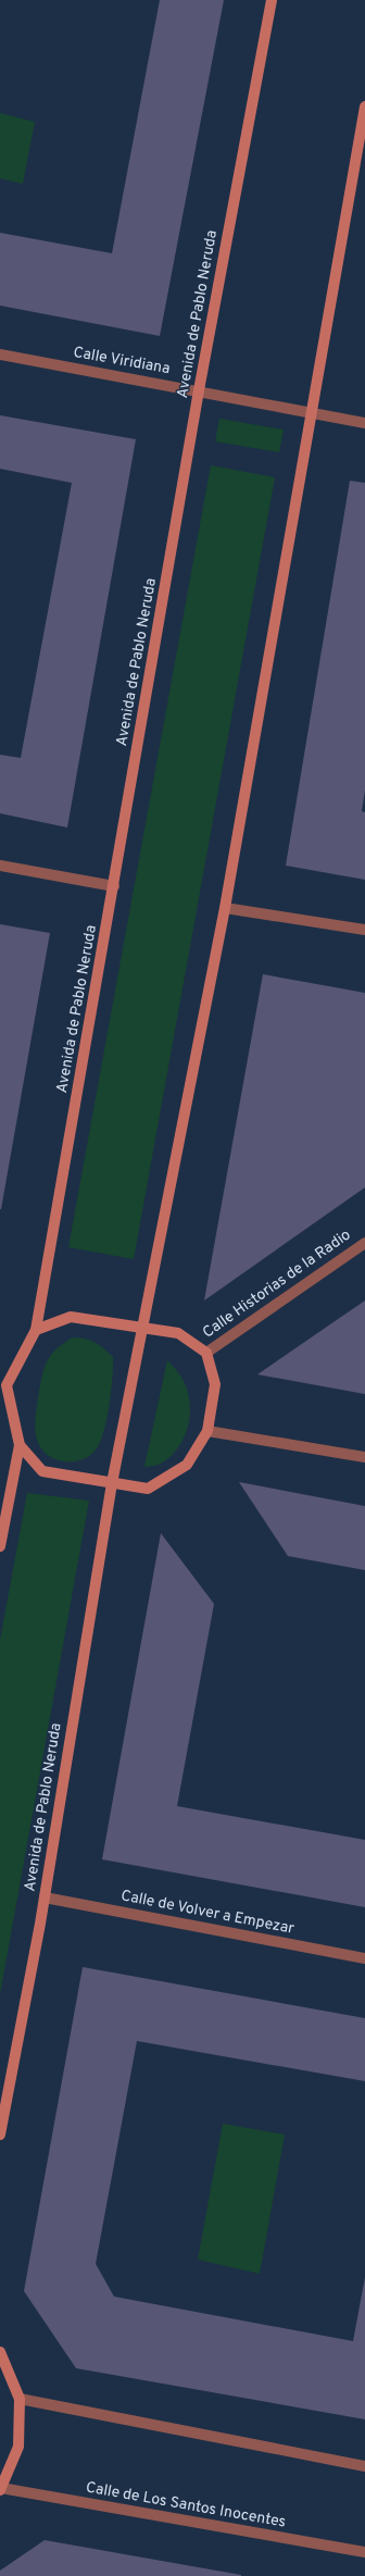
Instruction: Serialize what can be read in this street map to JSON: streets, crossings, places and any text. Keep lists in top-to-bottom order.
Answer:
{
  "streets": {
    "main road": ["Avenida de Pablo Neruda"],
    "street": [
      "Calle Viridiana",
      "Calle Historias de la Radio",
      "Calle de Volver a Empezar",
      "Calle de Los Santos Inocentes"
    ]
  },
  "crossings": [
    ["Avenida de Pablo Neruda", "Calle Viridiana"],
    ["Avenida de Pablo Neruda", "Calle de Volver a Empezar"]
  ]
}
